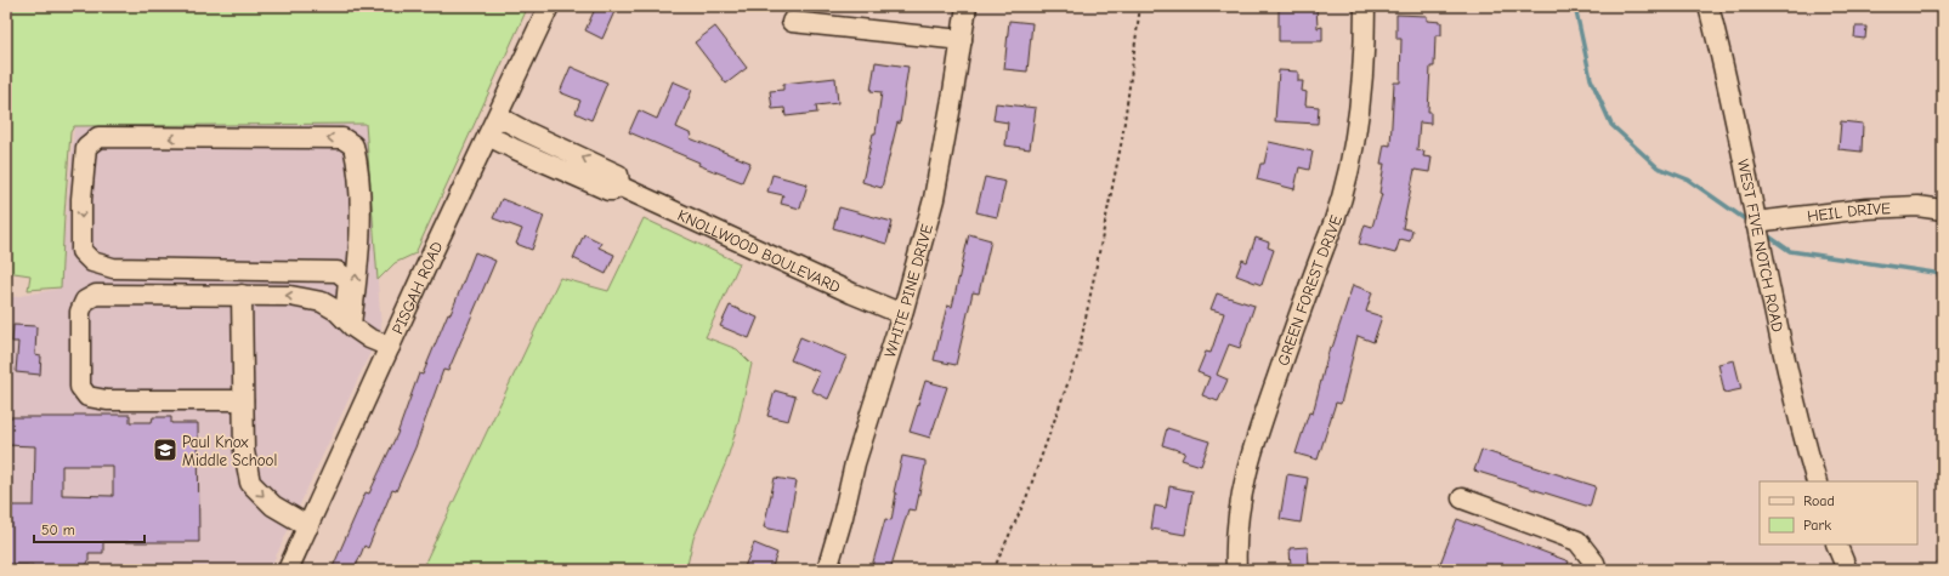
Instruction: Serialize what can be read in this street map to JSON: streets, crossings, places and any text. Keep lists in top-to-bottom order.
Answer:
{
  "streets": {
    "street": [
      "HEIL DRIVE",
      "WEST FIVE NOTCH ROAD",
      "KNOLLWOOD BOULEVARD",
      "PISGAH ROAD",
      "GREEN FOREST DRIVE",
      "WHITE PINE DRIVE"
    ]
  },
  "crossings": [
    ["HEIL DRIVE", "WEST FIVE NOTCH ROAD"],
    ["KNOLLWOOD BOULEVARD", "PISGAH ROAD"],
    ["KNOLLWOOD BOULEVARD", "WHITE PINE DRIVE"]
  ],
  "places": {
    "school or university": ["Paul Knox Middle School"]
  },
  "legend": ["Road", "Park"],
  "scale_bar": "50 m"
}
